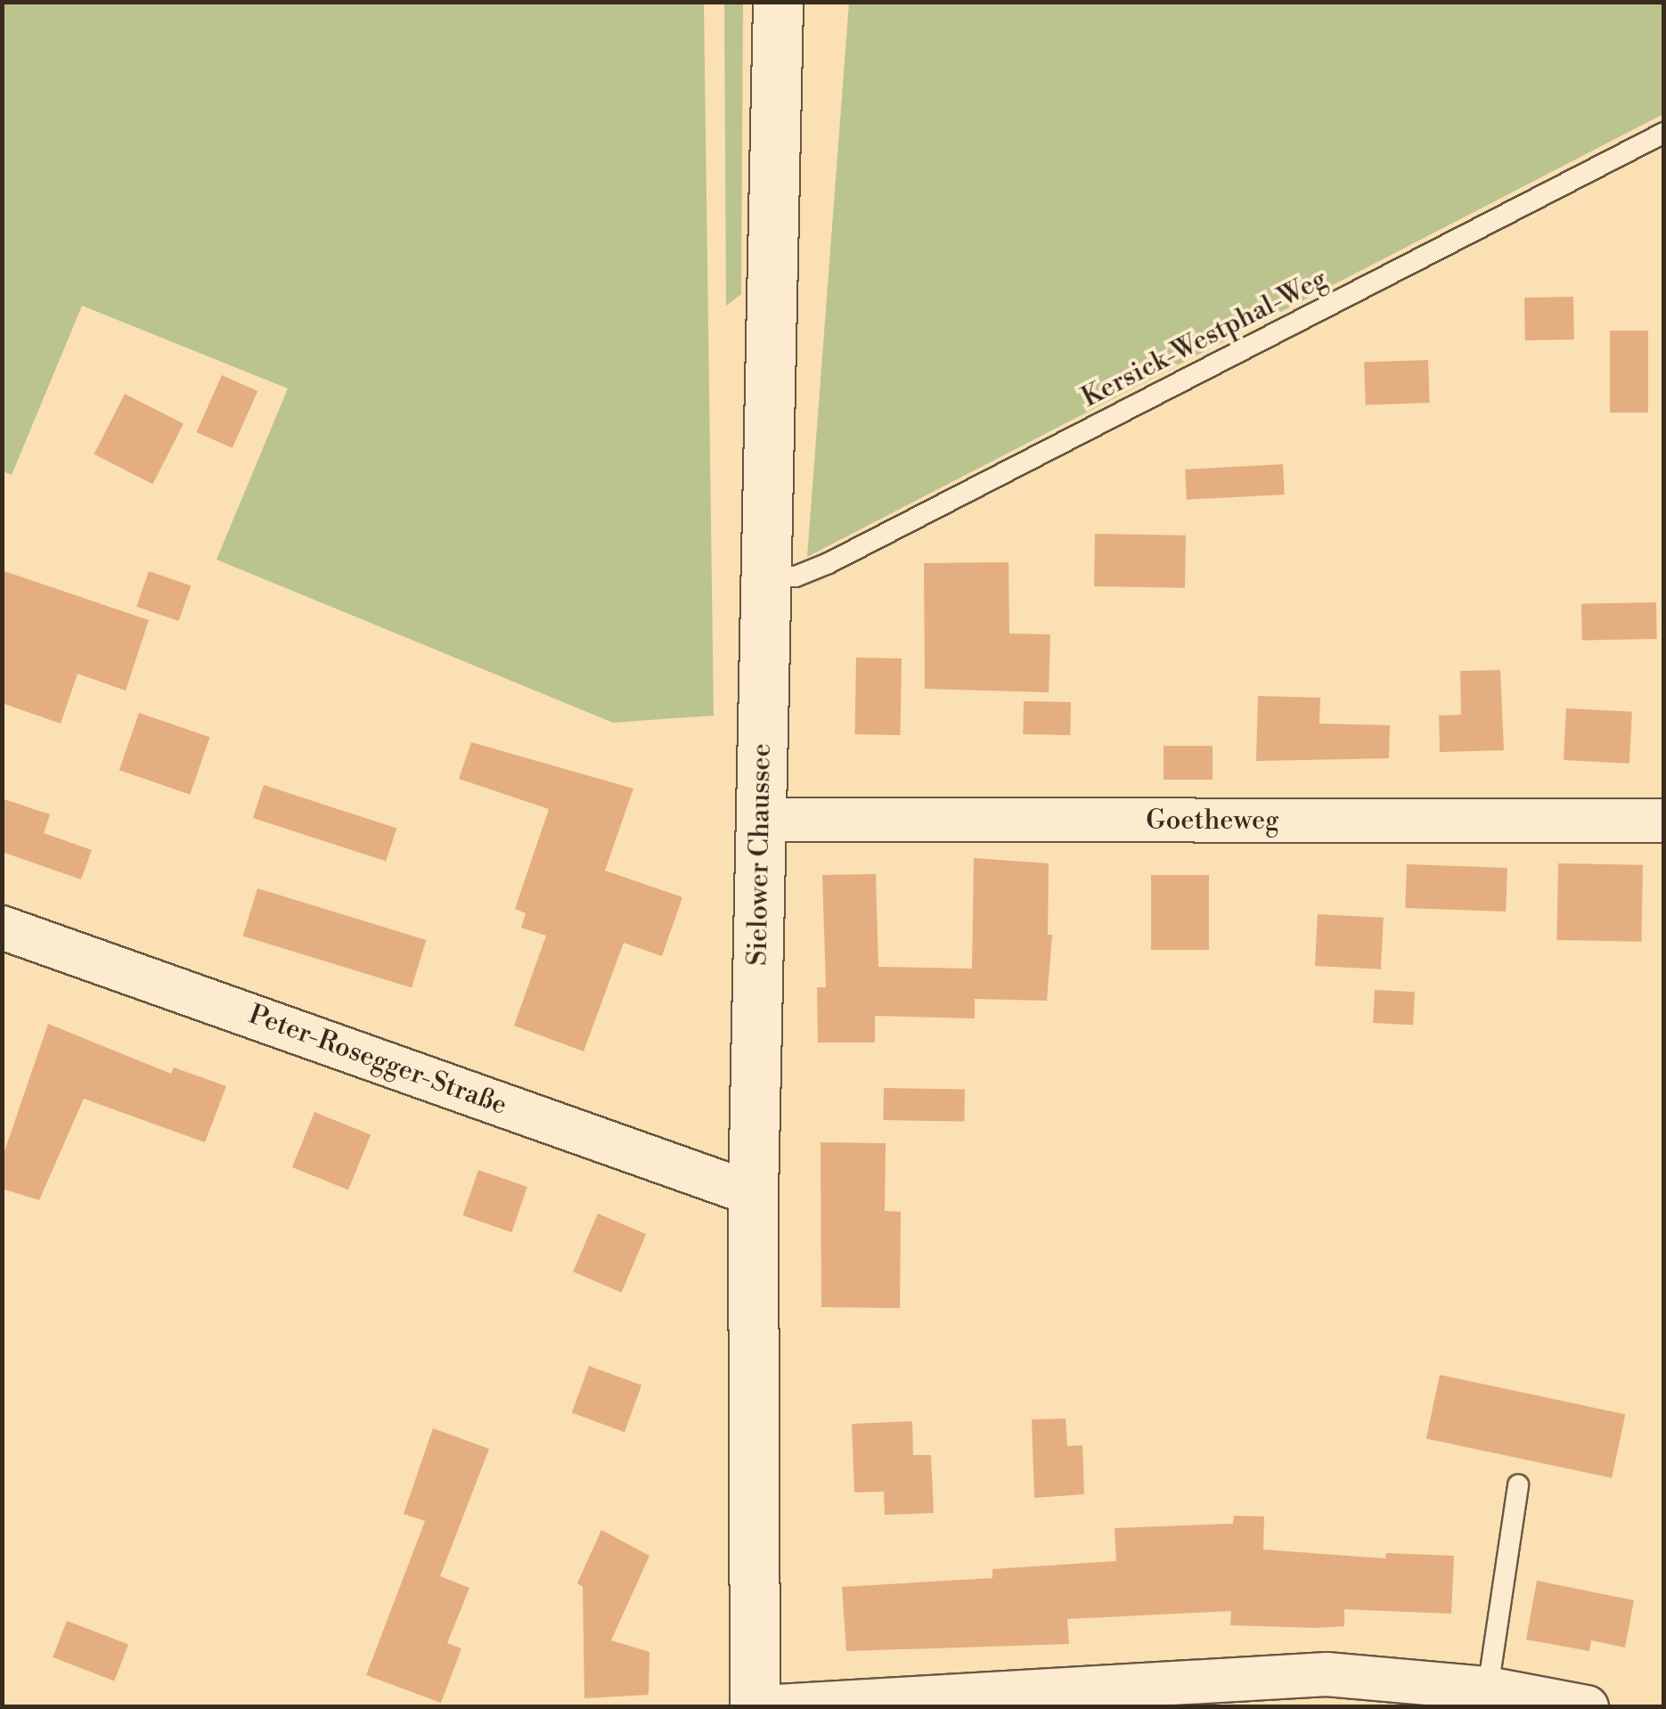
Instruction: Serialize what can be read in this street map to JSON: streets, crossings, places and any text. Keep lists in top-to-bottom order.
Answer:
{
  "streets": {
    "main road": ["Sielower Chaussee"],
    "street": ["Goetheweg", "Peter-Rosegger-Straße"],
    "lane": ["Kersick-Westphal-Weg"]
  },
  "crossings": [
    ["Kersick-Westphal-Weg", "Sielower Chaussee"],
    ["Goetheweg", "Sielower Chaussee"],
    ["Sielower Chaussee", "Peter-Rosegger-Straße"]
  ]
}
